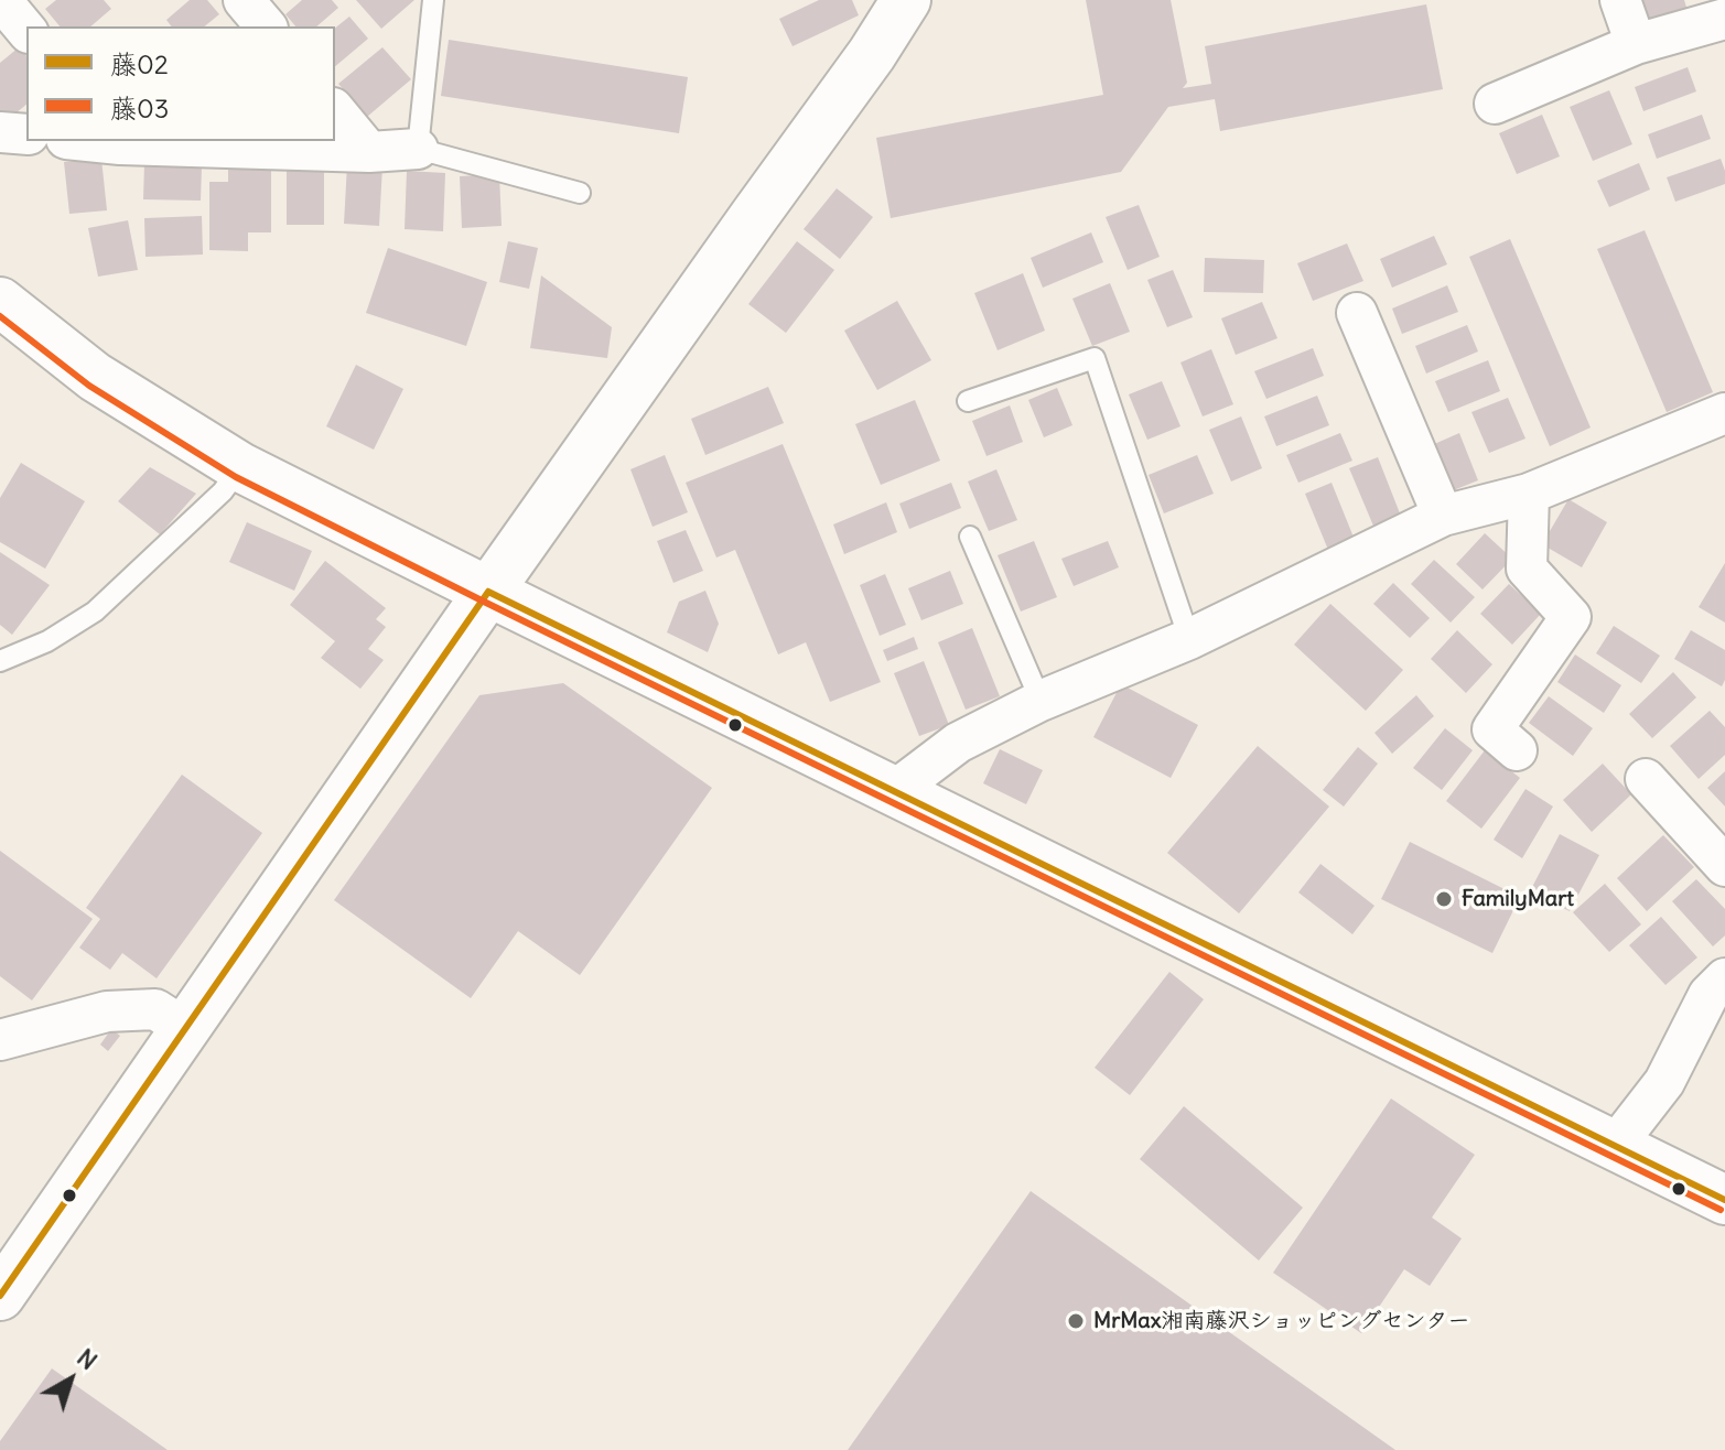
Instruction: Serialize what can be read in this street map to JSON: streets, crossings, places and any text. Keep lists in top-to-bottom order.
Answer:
{
  "places": ["FamilyMart", "MrMax湘南藤沢ショッピングセンター"],
  "lines": ["transit line 藤03", "transit line 藤02"],
  "legend": ["藤02", "藤03"],
  "north": "top right"
}
